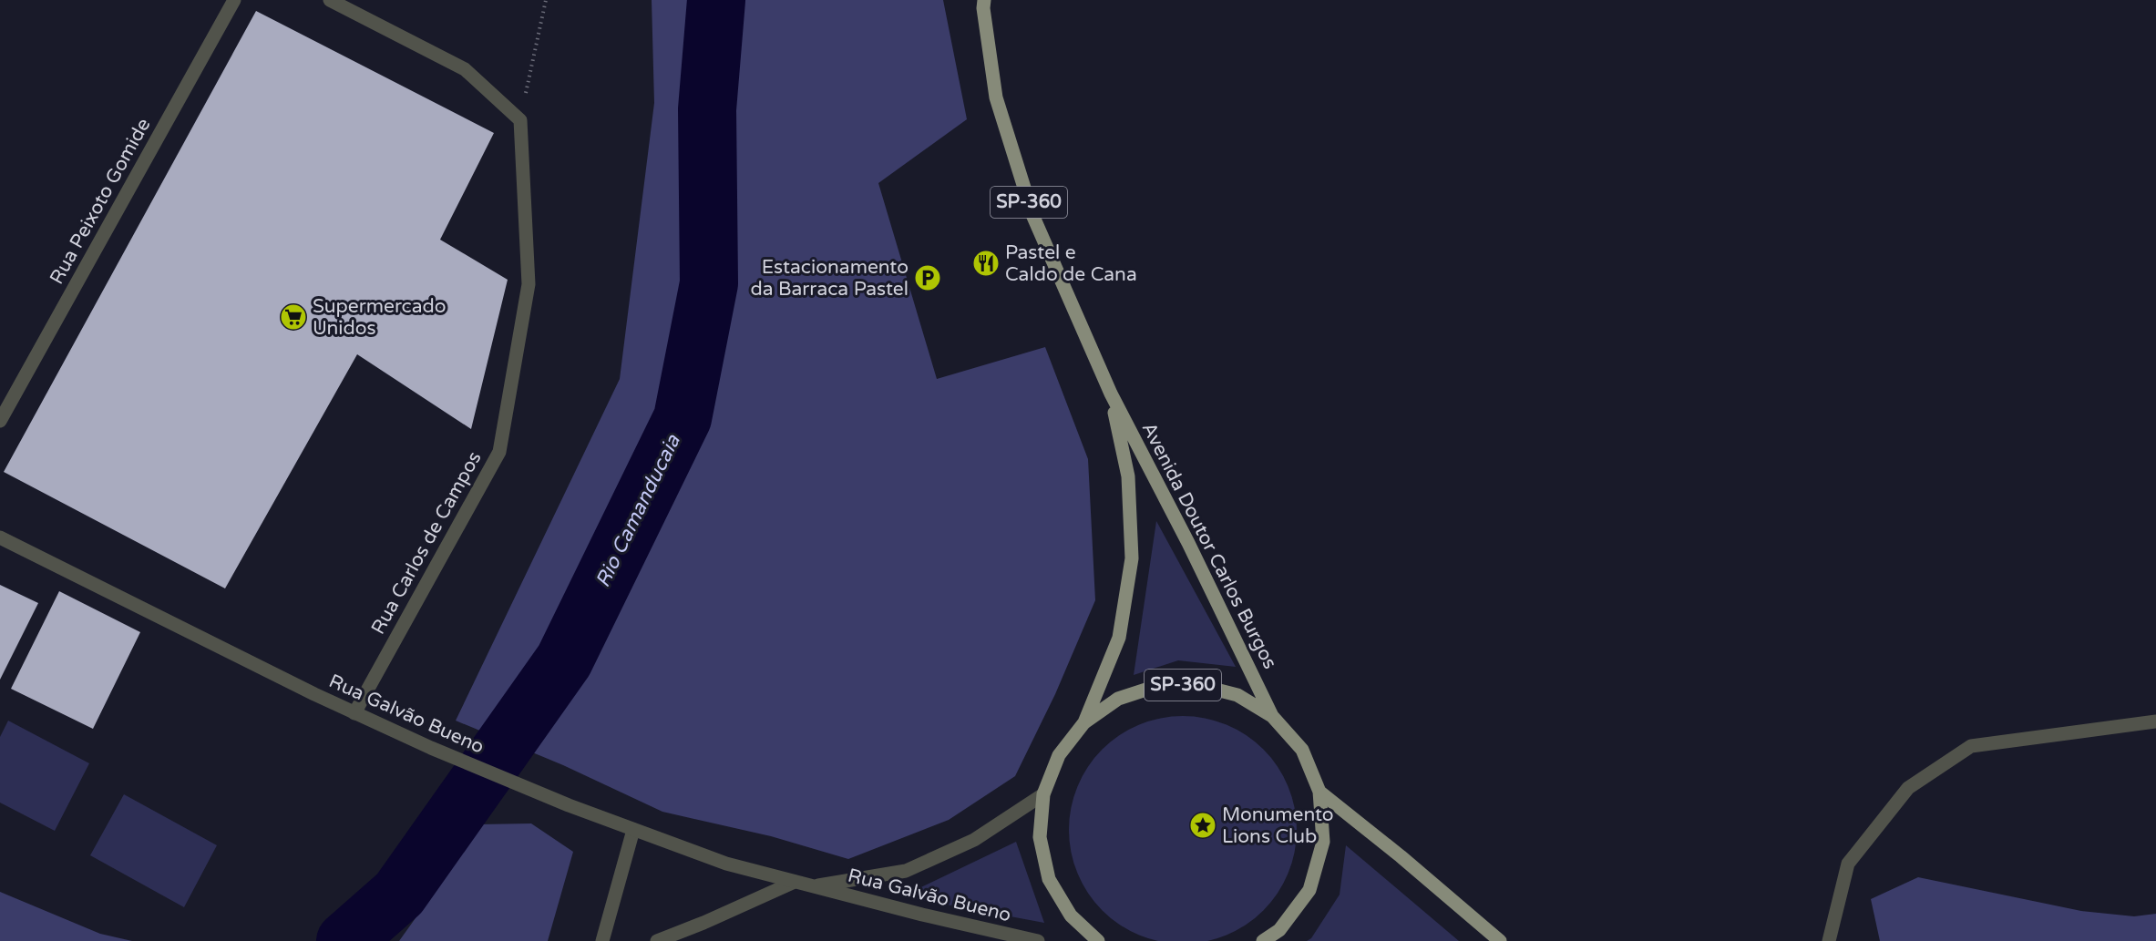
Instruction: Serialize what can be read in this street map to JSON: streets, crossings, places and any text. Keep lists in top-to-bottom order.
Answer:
{
  "streets": {
    "main road": ["SP-360", "Avenida Doutor Carlos Burgos"],
    "street": ["Rua Peixoto Gomide", "Rua Carlos de Campos", "Rua Galvão Bueno"]
  },
  "crossings": [
    ["SP-360", "Avenida Doutor Carlos Burgos"],
    ["SP-360", "Rua Galvão Bueno"],
    ["Rua Carlos de Campos", "Rua Galvão Bueno"]
  ],
  "water": ["Rio Camanducaia"],
  "places": {
    "restaurant": ["Pastel e Caldo de Cana"],
    "parking": ["Estacionamento da Barraca Pastel"],
    "supermarket": ["Supermercado Unidos"],
    "place": ["Monumento Lions Club"]
  }
}
